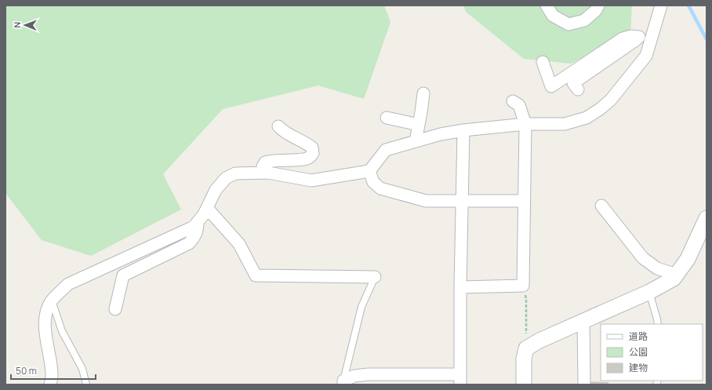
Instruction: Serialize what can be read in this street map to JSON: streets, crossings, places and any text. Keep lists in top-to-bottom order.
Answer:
{
  "legend": ["道路", "公園", "建物"],
  "scale_bar": "50 m",
  "north": "left"
}
